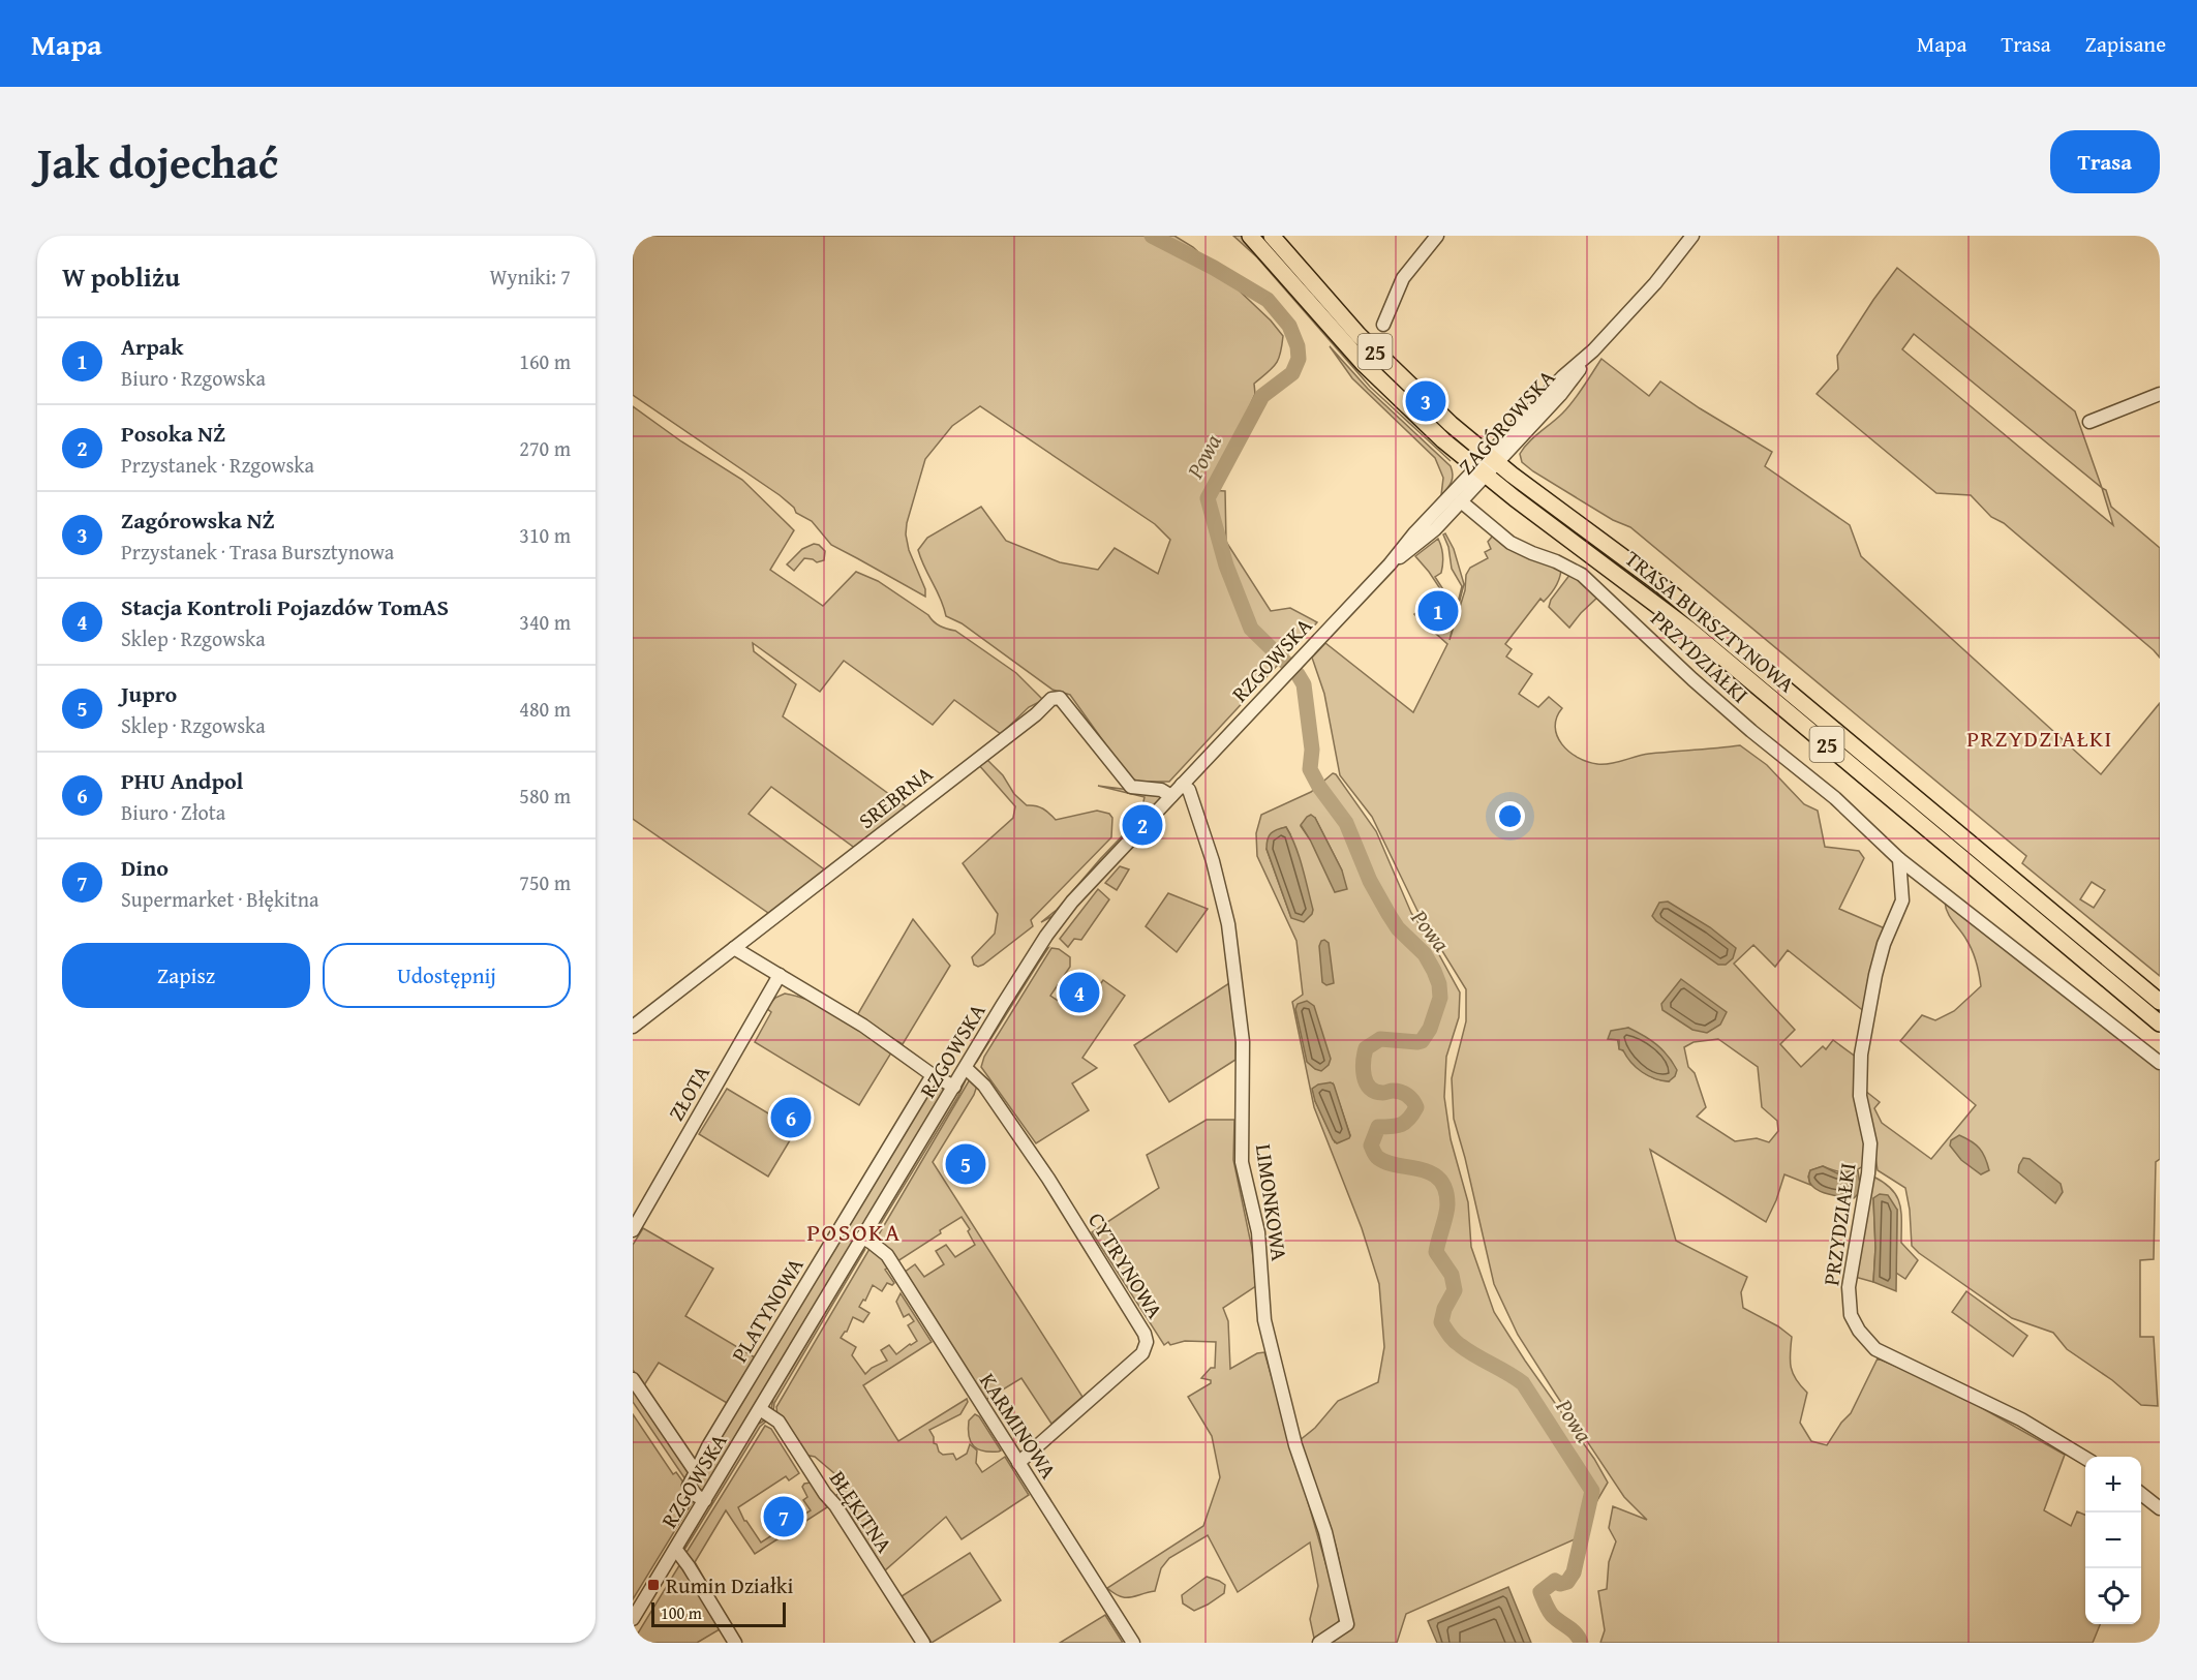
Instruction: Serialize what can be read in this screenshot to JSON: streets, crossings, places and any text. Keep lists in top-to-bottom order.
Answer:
{
  "streets": {
    "main road": ["25", "TRASA BURSZTYNOWA"],
    "street": [
      "ZAGÓROWSKA",
      "PRZYDZIAŁKI",
      "RZGOWSKA",
      "SREBRNA",
      "ZŁOTA",
      "LIMONKOWA",
      "CYTRYNOWA",
      "PLATYNOWA",
      "KARMINOWA",
      "BŁĘKITNA"
    ]
  },
  "crossings": [
    ["ZAGÓROWSKA", "TRASA BURSZTYNOWA"],
    ["ZAGÓROWSKA", "PRZYDZIAŁKI"],
    ["ZAGÓROWSKA", "RZGOWSKA"],
    ["RZGOWSKA", "SREBRNA"],
    ["RZGOWSKA", "LIMONKOWA"],
    ["RZGOWSKA", "CYTRYNOWA"],
    ["RZGOWSKA", "KARMINOWA"],
    ["RZGOWSKA", "BŁĘKITNA"],
    ["CYTRYNOWA", "KARMINOWA"]
  ],
  "districts": ["PRZYDZIAŁKI", "POSOKA"],
  "water": ["Powa"],
  "places": {
    "transit": ["Rumin Działki"]
  },
  "scale_bar": "100 m",
  "page": {
    "header": "Mapa",
    "nav": ["Mapa", "Trasa", "Zapisane"],
    "title": "Jak dojechać",
    "buttons": [
      "Trasa",
      ["Zapisz", "Udostępnij"]
    ],
    "heading": ["W pobliżu", "Wyniki: 7"],
    "list": [
      {
        "mark": "1",
        "name": "Arpak",
        "note": "Biuro · Rzgowska",
        "value": "160 m"
      },
      {
        "mark": "2",
        "name": "Posoka NŻ",
        "note": "Przystanek · Rzgowska",
        "value": "270 m"
      },
      {
        "mark": "3",
        "name": "Zagórowska NŻ",
        "note": "Przystanek · Trasa Bursztynowa",
        "value": "310 m"
      },
      {
        "mark": "4",
        "name": "Stacja Kontroli Pojazdów TomAS",
        "note": "Sklep · Rzgowska",
        "value": "340 m"
      },
      {
        "mark": "5",
        "name": "Jupro",
        "note": "Sklep · Rzgowska",
        "value": "480 m"
      },
      {
        "mark": "6",
        "name": "PHU Andpol",
        "note": "Biuro · Złota",
        "value": "580 m"
      },
      {
        "mark": "7",
        "name": "Dino",
        "note": "Supermarket · Błękitna",
        "value": "750 m"
      }
    ],
    "pins": [
      "3",
      "1",
      "2",
      "4",
      "6",
      "5",
      "7"
    ],
    "map_buttons": ["+", "−"],
    "scale": "100 m"
  }
}
